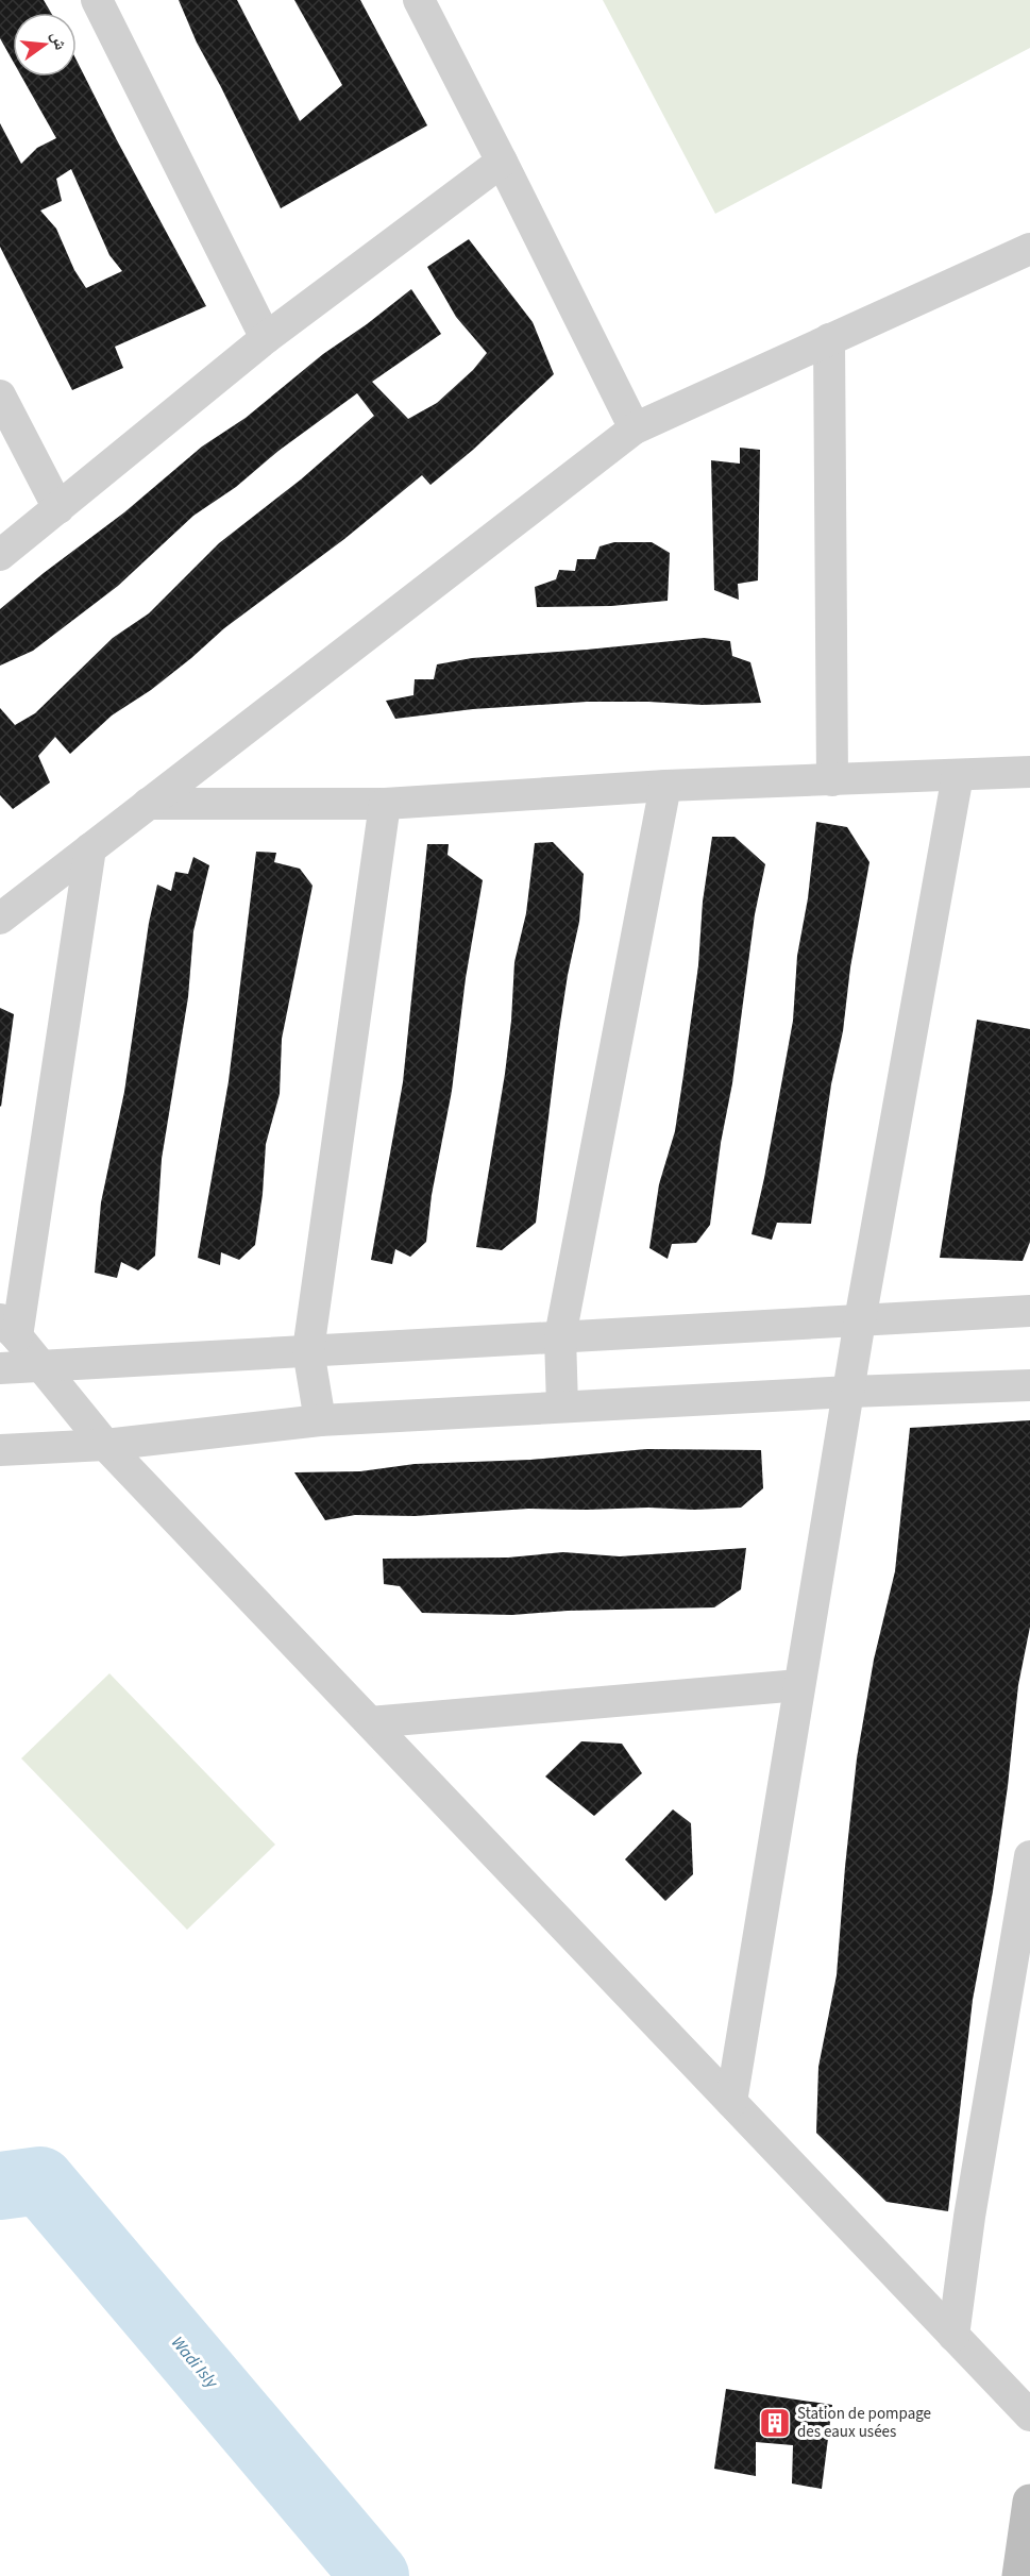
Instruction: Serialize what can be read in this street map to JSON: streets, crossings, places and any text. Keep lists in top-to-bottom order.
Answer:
{
  "water": ["Wadi Isly"],
  "places": {
    "building": ["Station de pompage des eaux usées"]
  },
  "north": "right"
}
